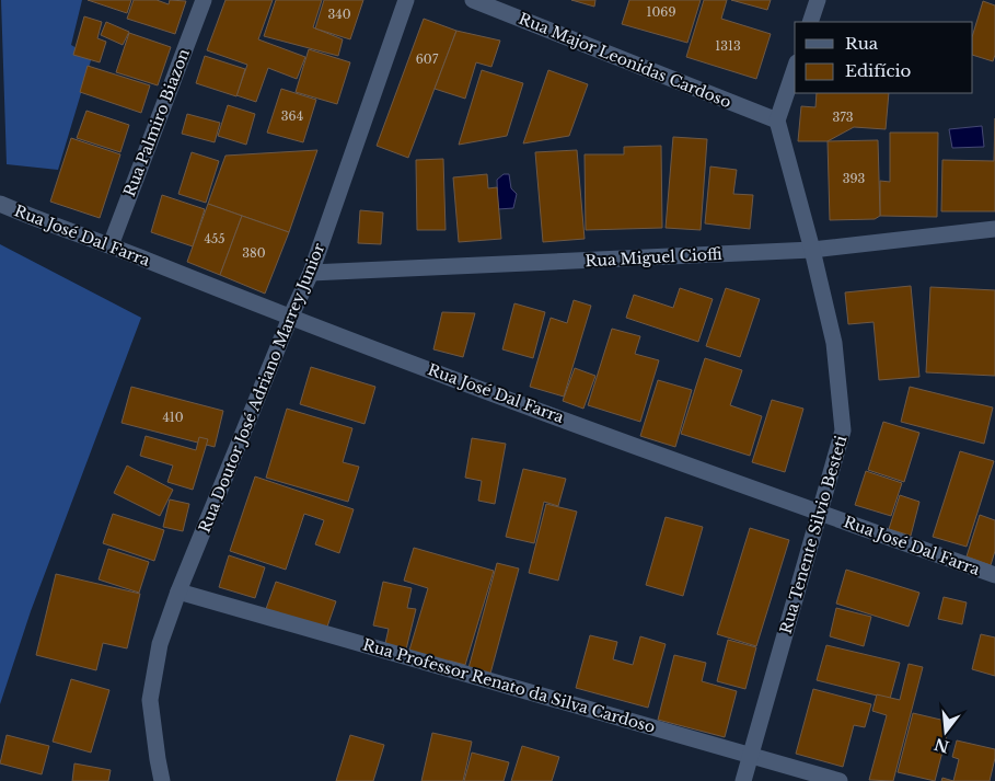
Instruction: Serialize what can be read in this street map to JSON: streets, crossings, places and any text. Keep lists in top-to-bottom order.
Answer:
{
  "streets": {
    "street": [
      "Rua Major Leonidas Cardoso",
      "Rua Palmiro Biazon",
      "Rua José Dal Farra",
      "Rua Miguel Cioffi",
      "Rua Doutor José Adriano Marrey Junior",
      "Rua Tenente Silvio Besteti",
      "Rua Professor Renato da Silva Cardoso"
    ]
  },
  "crossings": [
    ["Rua Major Leonidas Cardoso", "Rua Tenente Silvio Besteti"],
    ["Rua Palmiro Biazon", "Rua José Dal Farra"],
    ["Rua José Dal Farra", "Rua Doutor José Adriano Marrey Junior"],
    ["Rua José Dal Farra", "Rua Tenente Silvio Besteti"],
    ["Rua Miguel Cioffi", "Rua Doutor José Adriano Marrey Junior"],
    ["Rua Miguel Cioffi", "Rua Tenente Silvio Besteti"],
    ["Rua Doutor José Adriano Marrey Junior", "Rua Professor Renato da Silva Cardoso"],
    ["Rua Tenente Silvio Besteti", "Rua Professor Renato da Silva Cardoso"]
  ],
  "house_numbers": [
    "1069",
    "340",
    "1313",
    "607",
    "364",
    "373",
    "393",
    "455",
    "380",
    "410"
  ],
  "legend": ["Rua", "Edifício"],
  "north": "bottom"
}
